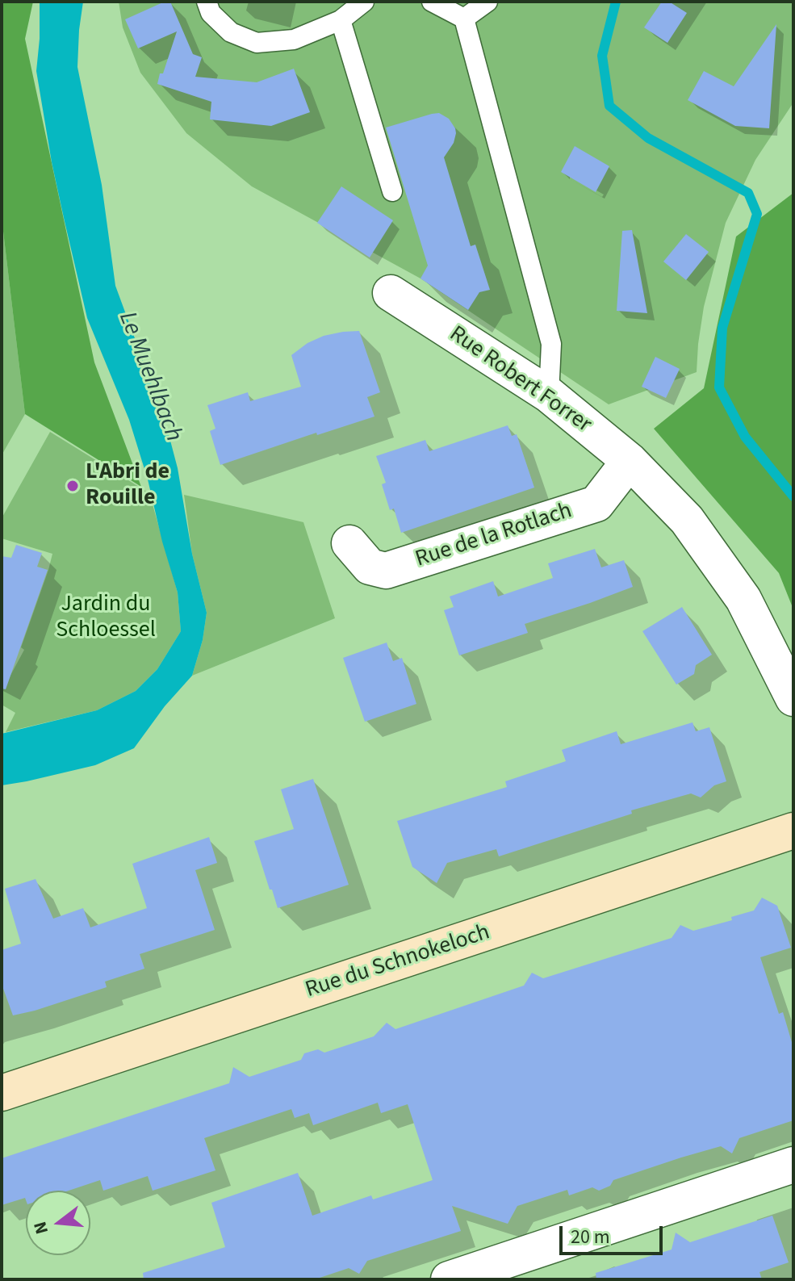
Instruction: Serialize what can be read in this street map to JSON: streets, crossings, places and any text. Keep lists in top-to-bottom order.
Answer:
{
  "streets": {
    "street": ["Rue Robert Forrer", "Rue de la Rotlach", "Rue du Schnokeloch"]
  },
  "crossings": [
    ["Rue Robert Forrer", "Rue de la Rotlach"]
  ],
  "water": ["Le Muehlbach"],
  "parks": ["Jardin du Schloessel"],
  "places": ["L'Abri de Rouille"],
  "scale_bar": "20 m",
  "north": "left"
}
